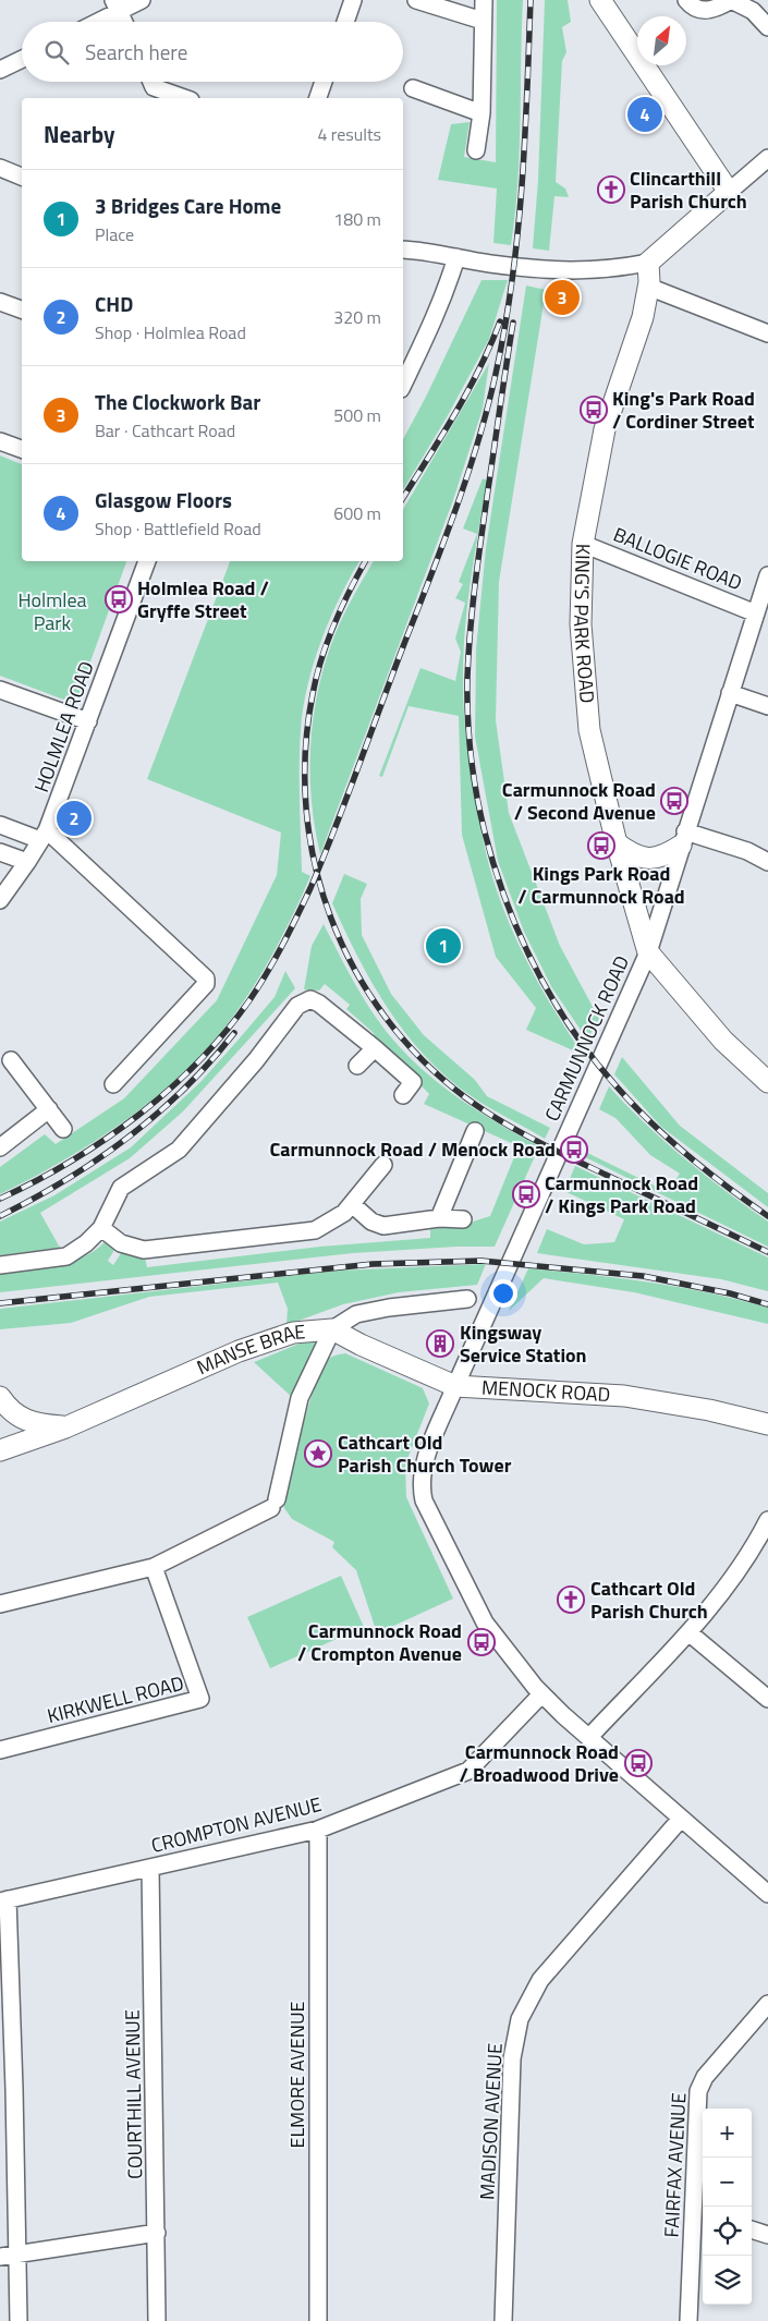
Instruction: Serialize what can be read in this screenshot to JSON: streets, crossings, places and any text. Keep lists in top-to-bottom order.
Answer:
{
  "streets": {
    "main road": ["KING'S PARK ROAD", "MANSE BRAE", "MENOCK ROAD"],
    "street": [
      "BALLOGIE ROAD",
      "HOLMLEA ROAD",
      "CARMUNNOCK ROAD",
      "KIRKWELL ROAD",
      "CROMPTON AVENUE",
      "ELMORE AVENUE",
      "COURTHILL AVENUE",
      "MADISON AVENUE",
      "FAIRFAX AVENUE"
    ]
  },
  "crossings": [
    ["BALLOGIE ROAD", "KING'S PARK ROAD"],
    ["BALLOGIE ROAD", "CARMUNNOCK ROAD"],
    ["KING'S PARK ROAD", "CARMUNNOCK ROAD"],
    ["CARMUNNOCK ROAD", "MENOCK ROAD"],
    ["CARMUNNOCK ROAD", "CROMPTON AVENUE"],
    ["CARMUNNOCK ROAD", "MADISON AVENUE"],
    ["MANSE BRAE", "MENOCK ROAD"],
    ["CROMPTON AVENUE", "ELMORE AVENUE"],
    ["CROMPTON AVENUE", "COURTHILL AVENUE"]
  ],
  "parks": ["Holmlea Park"],
  "places": {
    "church": ["Clincarthill Parish Church", "Cathcart Old Parish Church"],
    "bus stop": [
      "King's Park Road / Cordiner Street",
      "Holmlea Road / Gryffe Street",
      "Carmunnock Road / Second Avenue",
      "Kings Park Road / Carmunnock Road",
      "Carmunnock Road / Menock Road",
      "Carmunnock Road / Kings Park Road",
      "Carmunnock Road / Crompton Avenue",
      "Carmunnock Road / Broadwood Drive"
    ],
    "building": ["Kingsway Service Station"],
    "place": ["Cathcart Old Parish Church Tower"]
  },
  "north": "top right",
  "page": {
    "search": "Search here",
    "pins": [
      "4",
      "3",
      "2",
      "1"
    ],
    "heading": ["Nearby", "4 results"],
    "list": [
      {
        "mark": "1",
        "name": "3 Bridges Care Home",
        "note": "Place",
        "value": "180 m"
      },
      {
        "mark": "2",
        "name": "CHD",
        "note": "Shop · Holmlea Road",
        "value": "320 m"
      },
      {
        "mark": "3",
        "name": "The Clockwork Bar",
        "note": "Bar · Cathcart Road",
        "value": "500 m"
      },
      {
        "mark": "4",
        "name": "Glasgow Floors",
        "note": "Shop · Battlefield Road",
        "value": "600 m"
      }
    ],
    "map_buttons": ["+", "−"]
  }
}
